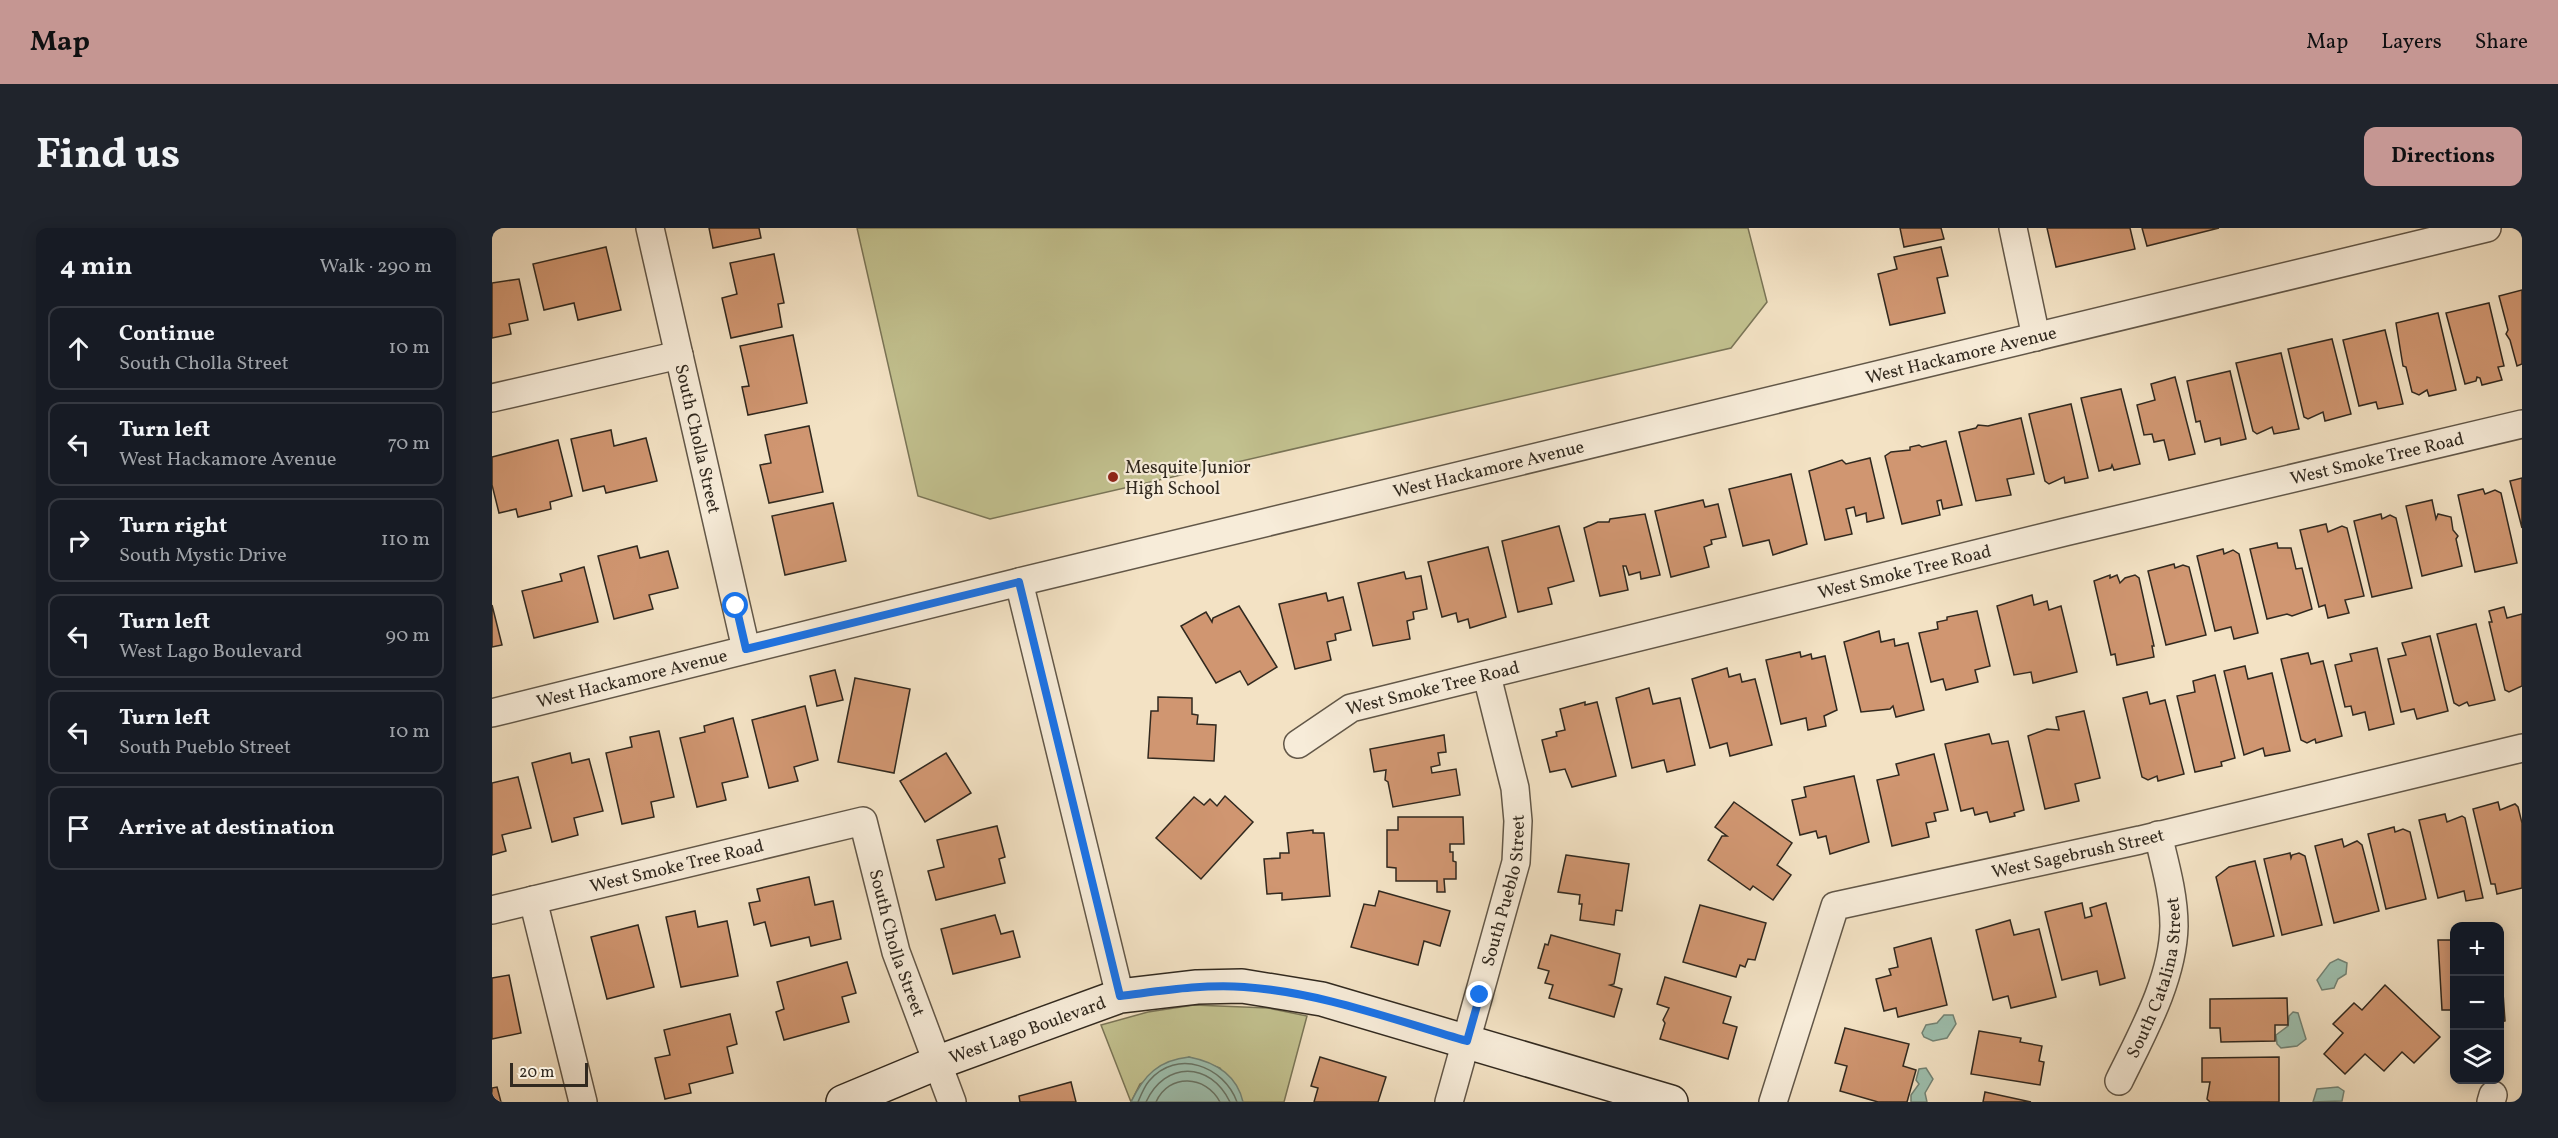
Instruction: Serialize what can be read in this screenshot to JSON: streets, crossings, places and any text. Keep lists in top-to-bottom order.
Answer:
{
  "streets": {
    "street": [
      "West Hackamore Avenue",
      "South Cholla Street",
      "West Smoke Tree Road",
      "West Sagebrush Street",
      "South Pueblo Street",
      "South Catalina Street",
      "West Lago Boulevard"
    ]
  },
  "crossings": [
    ["West Hackamore Avenue", "South Cholla Street"],
    ["South Cholla Street", "West Smoke Tree Road"],
    ["South Cholla Street", "West Lago Boulevard"],
    ["West Smoke Tree Road", "South Pueblo Street"],
    ["West Sagebrush Street", "South Catalina Street"],
    ["South Pueblo Street", "West Lago Boulevard"]
  ],
  "places": ["Mesquite Junior High School"],
  "scale_bar": "20 m",
  "page": {
    "header": "Map",
    "nav": ["Map", "Layers", "Share"],
    "title": "Find us",
    "buttons": "Directions",
    "heading": ["4 min", "Walk · 290 m"],
    "list": [
      ["Continue", "South Cholla Street", "10 m"],
      ["Turn left", "West Hackamore Avenue", "70 m"],
      ["Turn right", "South Mystic Drive", "110 m"],
      ["Turn left", "West Lago Boulevard", "90 m"],
      ["Turn left", "South Pueblo Street", "10 m"],
      "Arrive at destination"
    ],
    "map_buttons": ["+", "−"],
    "scale": "20 m"
  }
}
